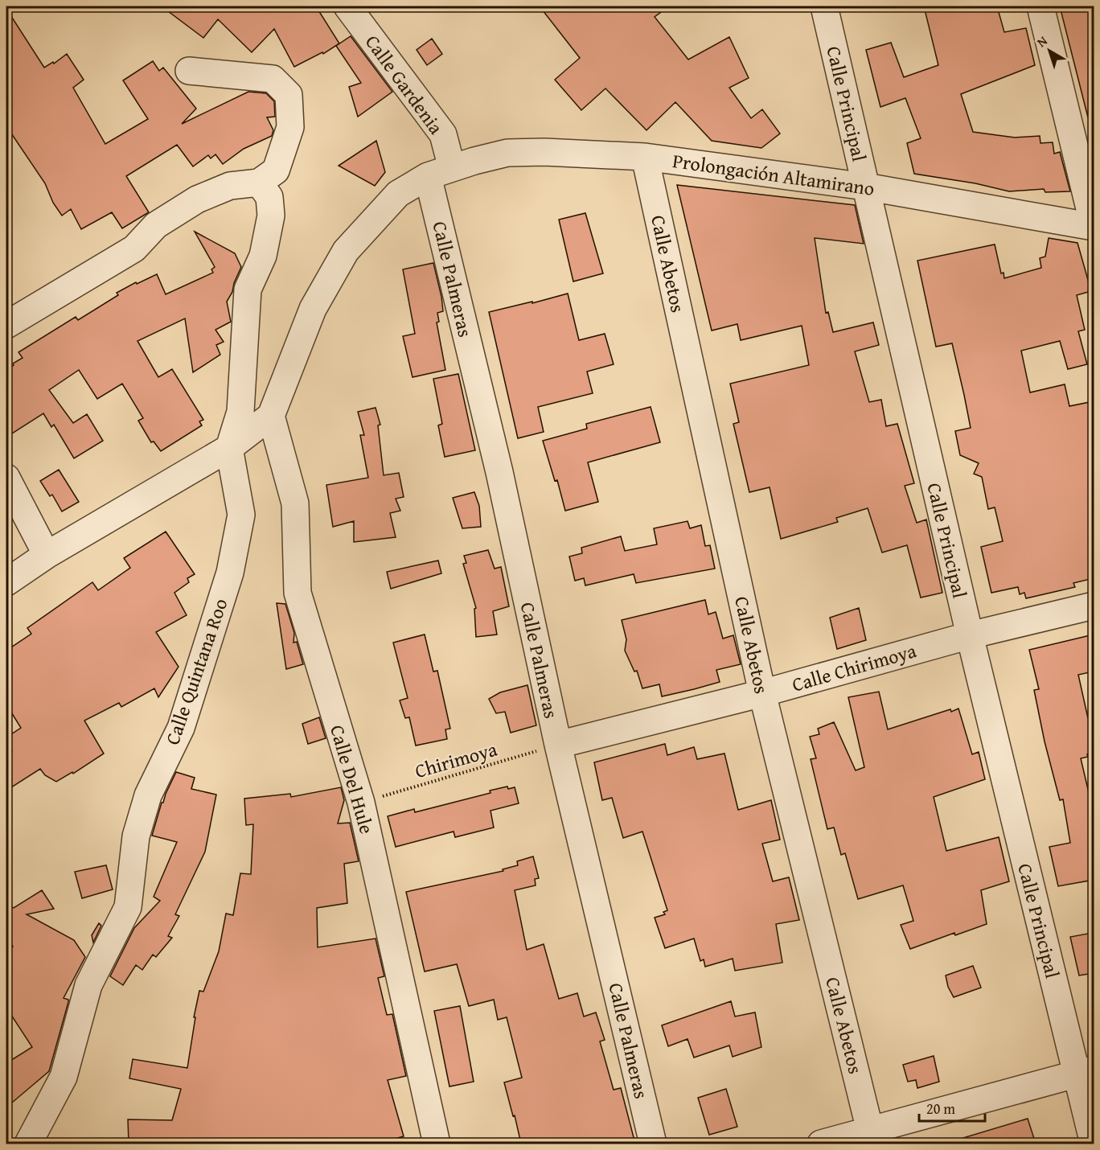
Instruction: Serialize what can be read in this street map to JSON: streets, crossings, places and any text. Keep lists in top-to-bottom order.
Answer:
{
  "streets": {
    "street": [
      "Calle Gardenia",
      "Calle Principal",
      "Prolongación Altamirano",
      "Calle Abetos",
      "Calle Palmeras",
      "Calle Chirimoya",
      "Calle Quintana Roo",
      "Calle Del Hule"
    ],
    "path": ["Chirimoya"]
  },
  "crossings": [
    ["Calle Gardenia", "Prolongación Altamirano"],
    ["Calle Gardenia", "Calle Palmeras"],
    ["Calle Principal", "Prolongación Altamirano"],
    ["Calle Principal", "Calle Chirimoya"],
    ["Prolongación Altamirano", "Calle Abetos"],
    ["Prolongación Altamirano", "Calle Palmeras"],
    ["Prolongación Altamirano", "Calle Del Hule"],
    ["Calle Abetos", "Calle Chirimoya"],
    ["Calle Palmeras", "Calle Chirimoya"],
    ["Calle Palmeras", "Chirimoya"],
    ["Calle Chirimoya", "Chirimoya"],
    ["Chirimoya", "Calle Del Hule"]
  ],
  "scale_bar": "20 m",
  "north": "top left"
}
